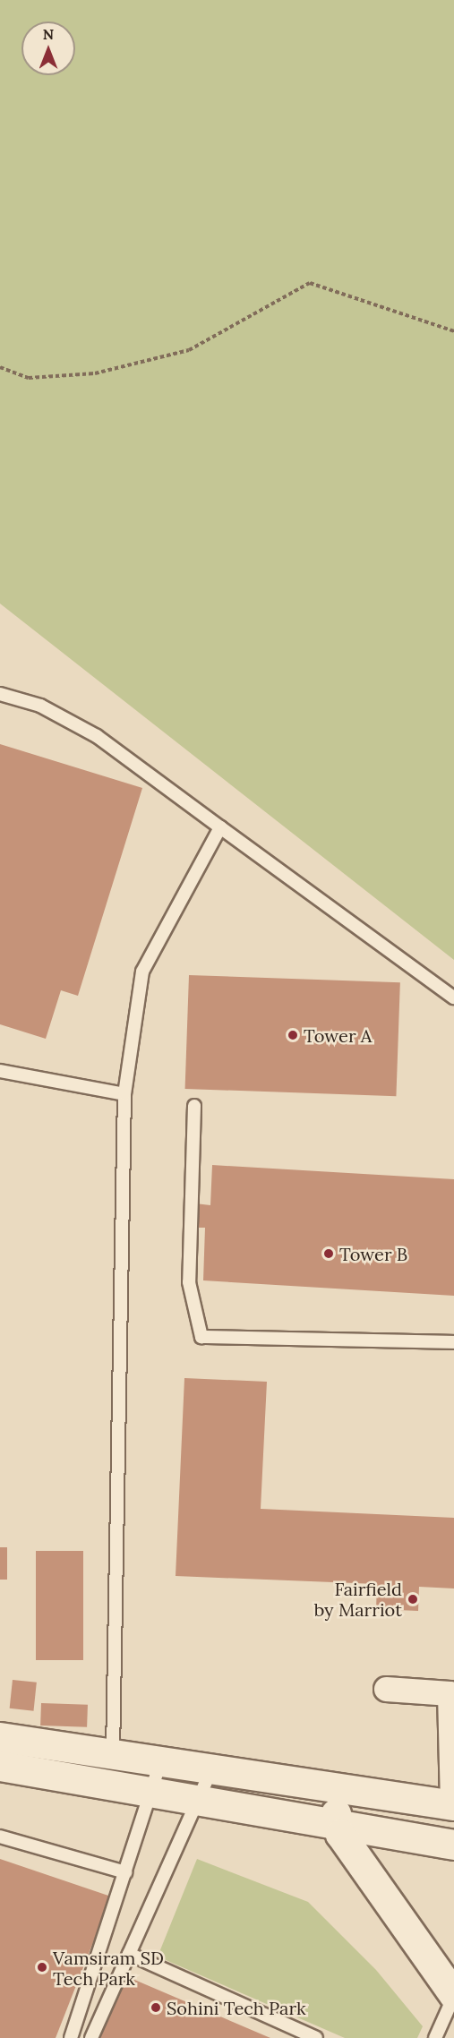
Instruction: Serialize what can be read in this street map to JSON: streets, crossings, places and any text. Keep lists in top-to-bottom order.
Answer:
{
  "places": [
    "Tower A",
    "Tower B",
    "Fairfield by Marriot",
    "Vamsiram SD Tech Park",
    "Sohini Tech Park"
  ],
  "north": "top"
}
